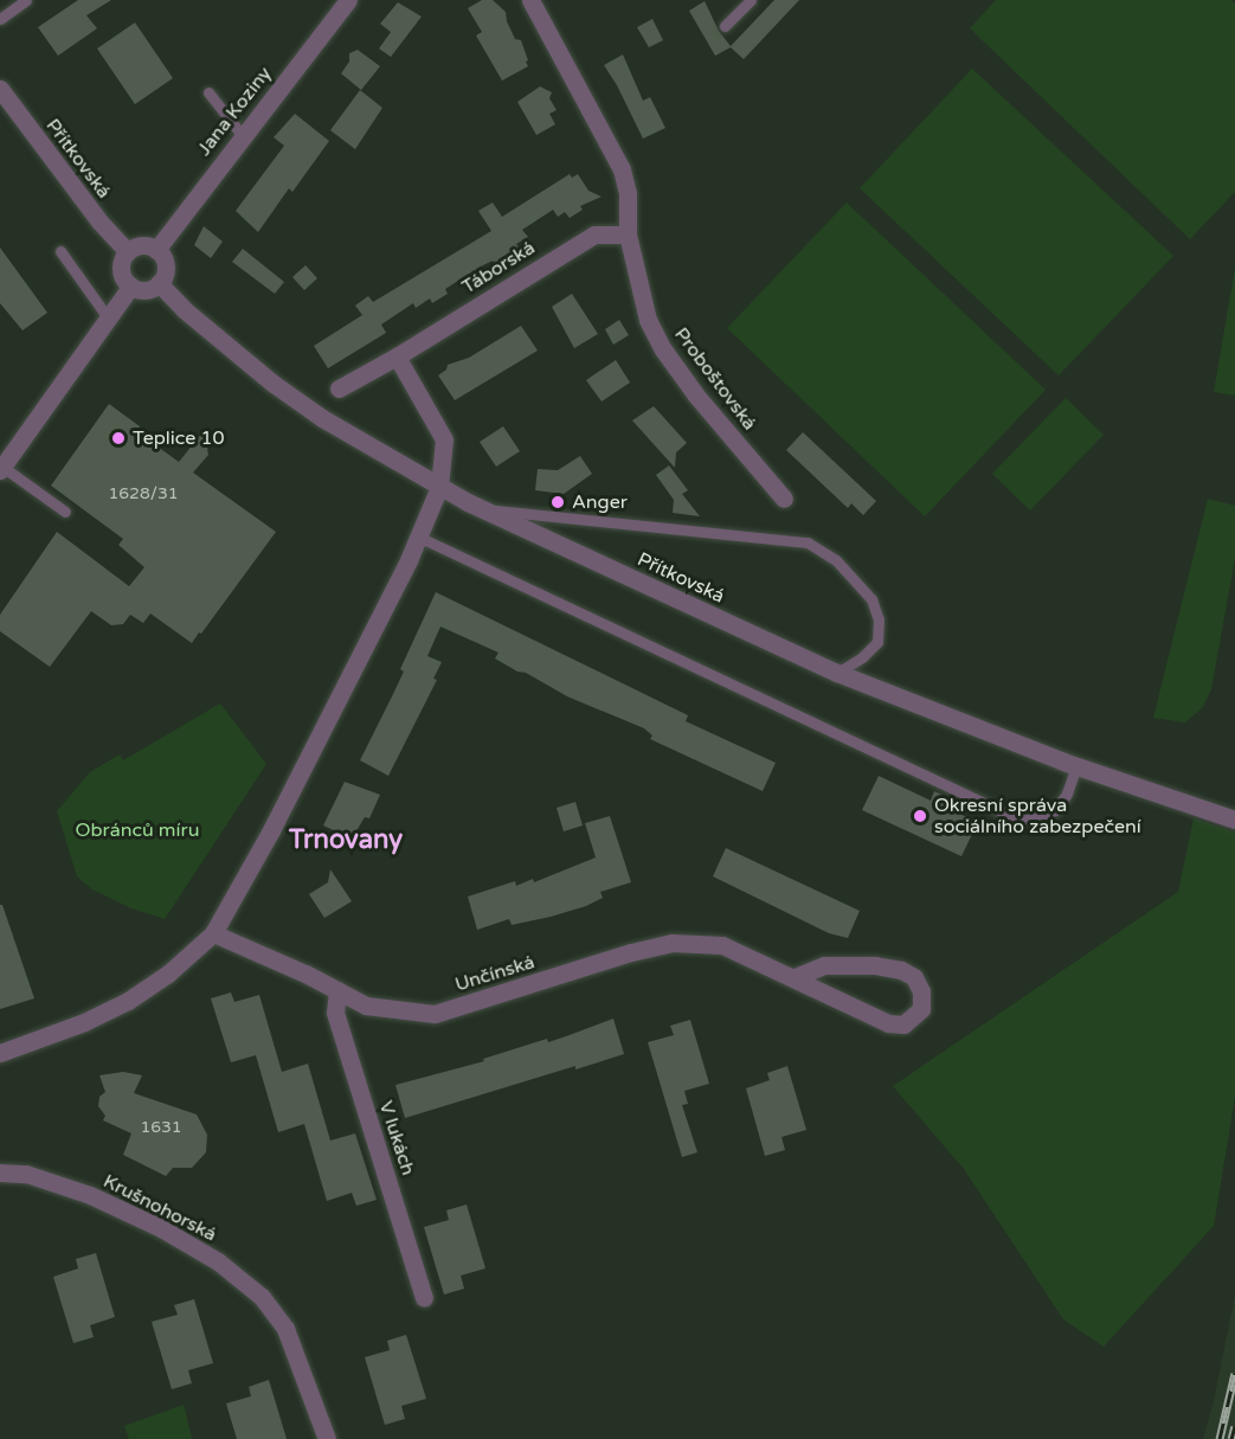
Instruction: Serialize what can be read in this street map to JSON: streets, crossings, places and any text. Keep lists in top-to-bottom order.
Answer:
{
  "streets": {
    "street": [
      "Jana Koziny",
      "Přítkovská",
      "Táborská",
      "Proboštovská",
      "Unčínská",
      "V lukách",
      "Krušnohorská"
    ]
  },
  "crossings": [
    ["Jana Koziny", "Přítkovská"],
    ["Táborská", "Proboštovská"],
    ["Unčínská", "V lukách"]
  ],
  "districts": ["Trnovany"],
  "parks": ["Obránců míru"],
  "places": ["Teplice 10", "Anger", "Okresní správa sociálního zabezpečení"],
  "house_numbers": ["1628/31", "1631"]
}
